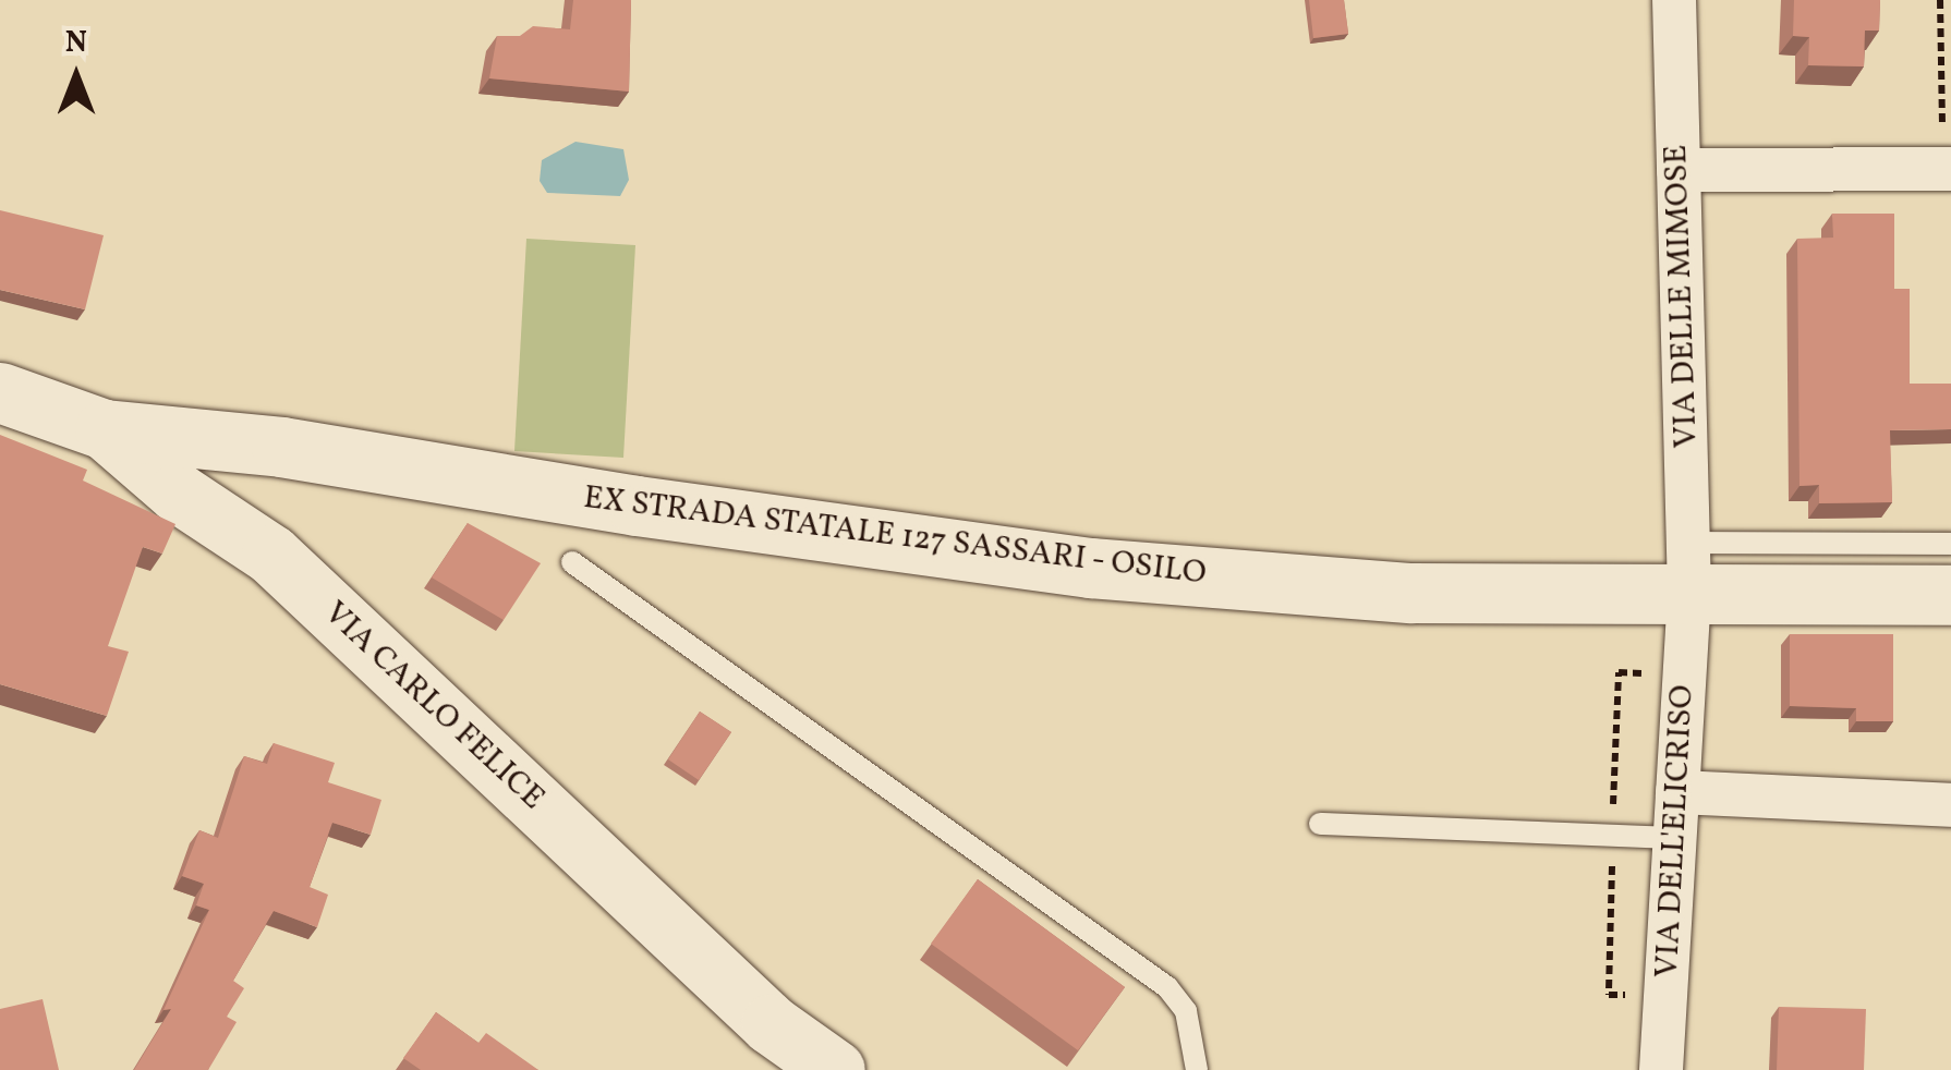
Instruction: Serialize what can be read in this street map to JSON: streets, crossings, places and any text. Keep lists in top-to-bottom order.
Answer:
{
  "streets": {
    "street": [
      "VIA DELLE MIMOSE",
      "EX STRADA STATALE 127 SASSARI - OSILO",
      "VIA CARLO FELICE",
      "VIA DELL'ELICRISO"
    ]
  },
  "crossings": [
    ["VIA DELLE MIMOSE", "EX STRADA STATALE 127 SASSARI - OSILO"],
    ["VIA DELLE MIMOSE", "VIA DELL'ELICRISO"],
    ["EX STRADA STATALE 127 SASSARI - OSILO", "VIA CARLO FELICE"],
    ["EX STRADA STATALE 127 SASSARI - OSILO", "VIA DELL'ELICRISO"]
  ],
  "north": "top"
}
